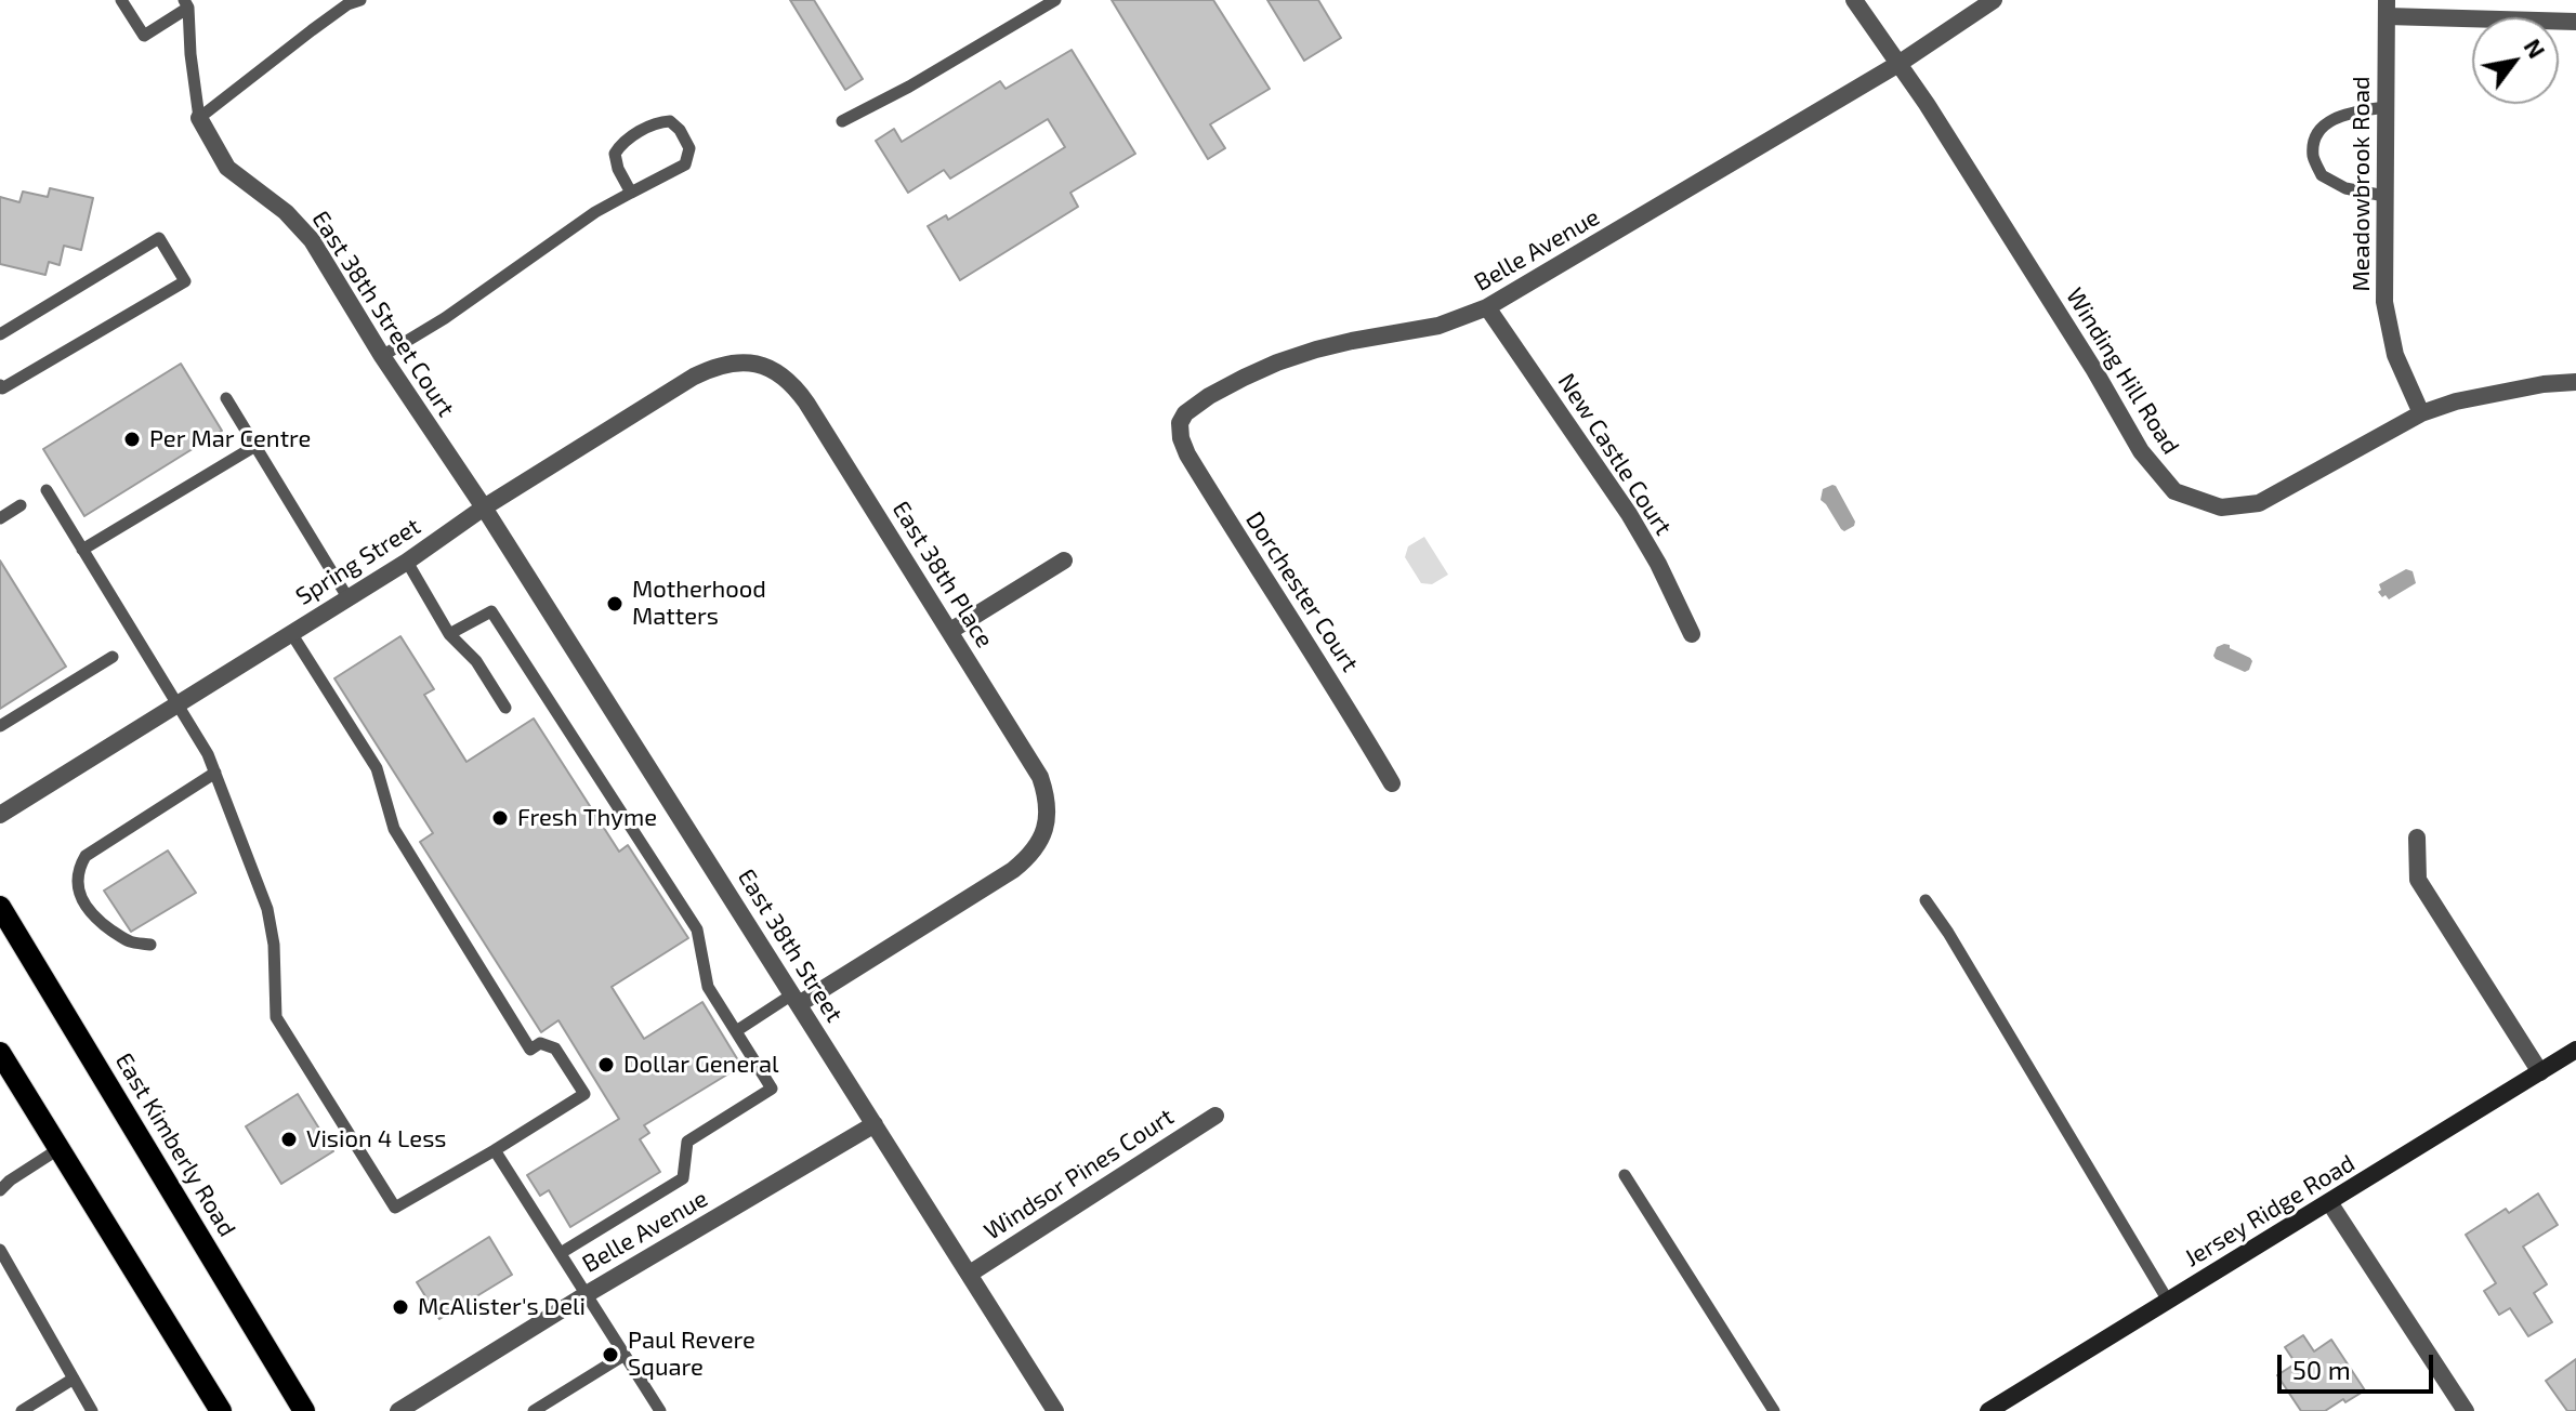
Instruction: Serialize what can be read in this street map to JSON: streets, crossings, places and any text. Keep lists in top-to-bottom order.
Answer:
{
  "streets": {
    "main road": ["East Kimberly Road", "Jersey Ridge Road"],
    "street": [
      "Meadowbrook Road",
      "Belle Avenue",
      "East 38th Street Court",
      "Winding Hill Road",
      "New Castle Court",
      "Spring Street",
      "East 38th Place",
      "Dorchester Court",
      "East 38th Street",
      "Windsor Pines Court"
    ]
  },
  "crossings": [
    ["Meadowbrook Road", "Winding Hill Road"],
    ["Belle Avenue", "Winding Hill Road"],
    ["Belle Avenue", "New Castle Court"],
    ["Belle Avenue", "Dorchester Court"],
    ["Belle Avenue", "East 38th Street"],
    ["East 38th Street Court", "Spring Street"],
    ["East 38th Street Court", "East 38th Street"],
    ["Spring Street", "East 38th Place"],
    ["Spring Street", "East 38th Street"],
    ["East 38th Place", "East 38th Street"],
    ["East 38th Street", "Windsor Pines Court"]
  ],
  "places": [
    "Per Mar Centre",
    "Motherhood Matters",
    "Fresh Thyme",
    "Dollar General",
    "Vision 4 Less",
    "McAlister's Deli",
    "Paul Revere Square"
  ],
  "scale_bar": "50 m",
  "north": "top right"
}
